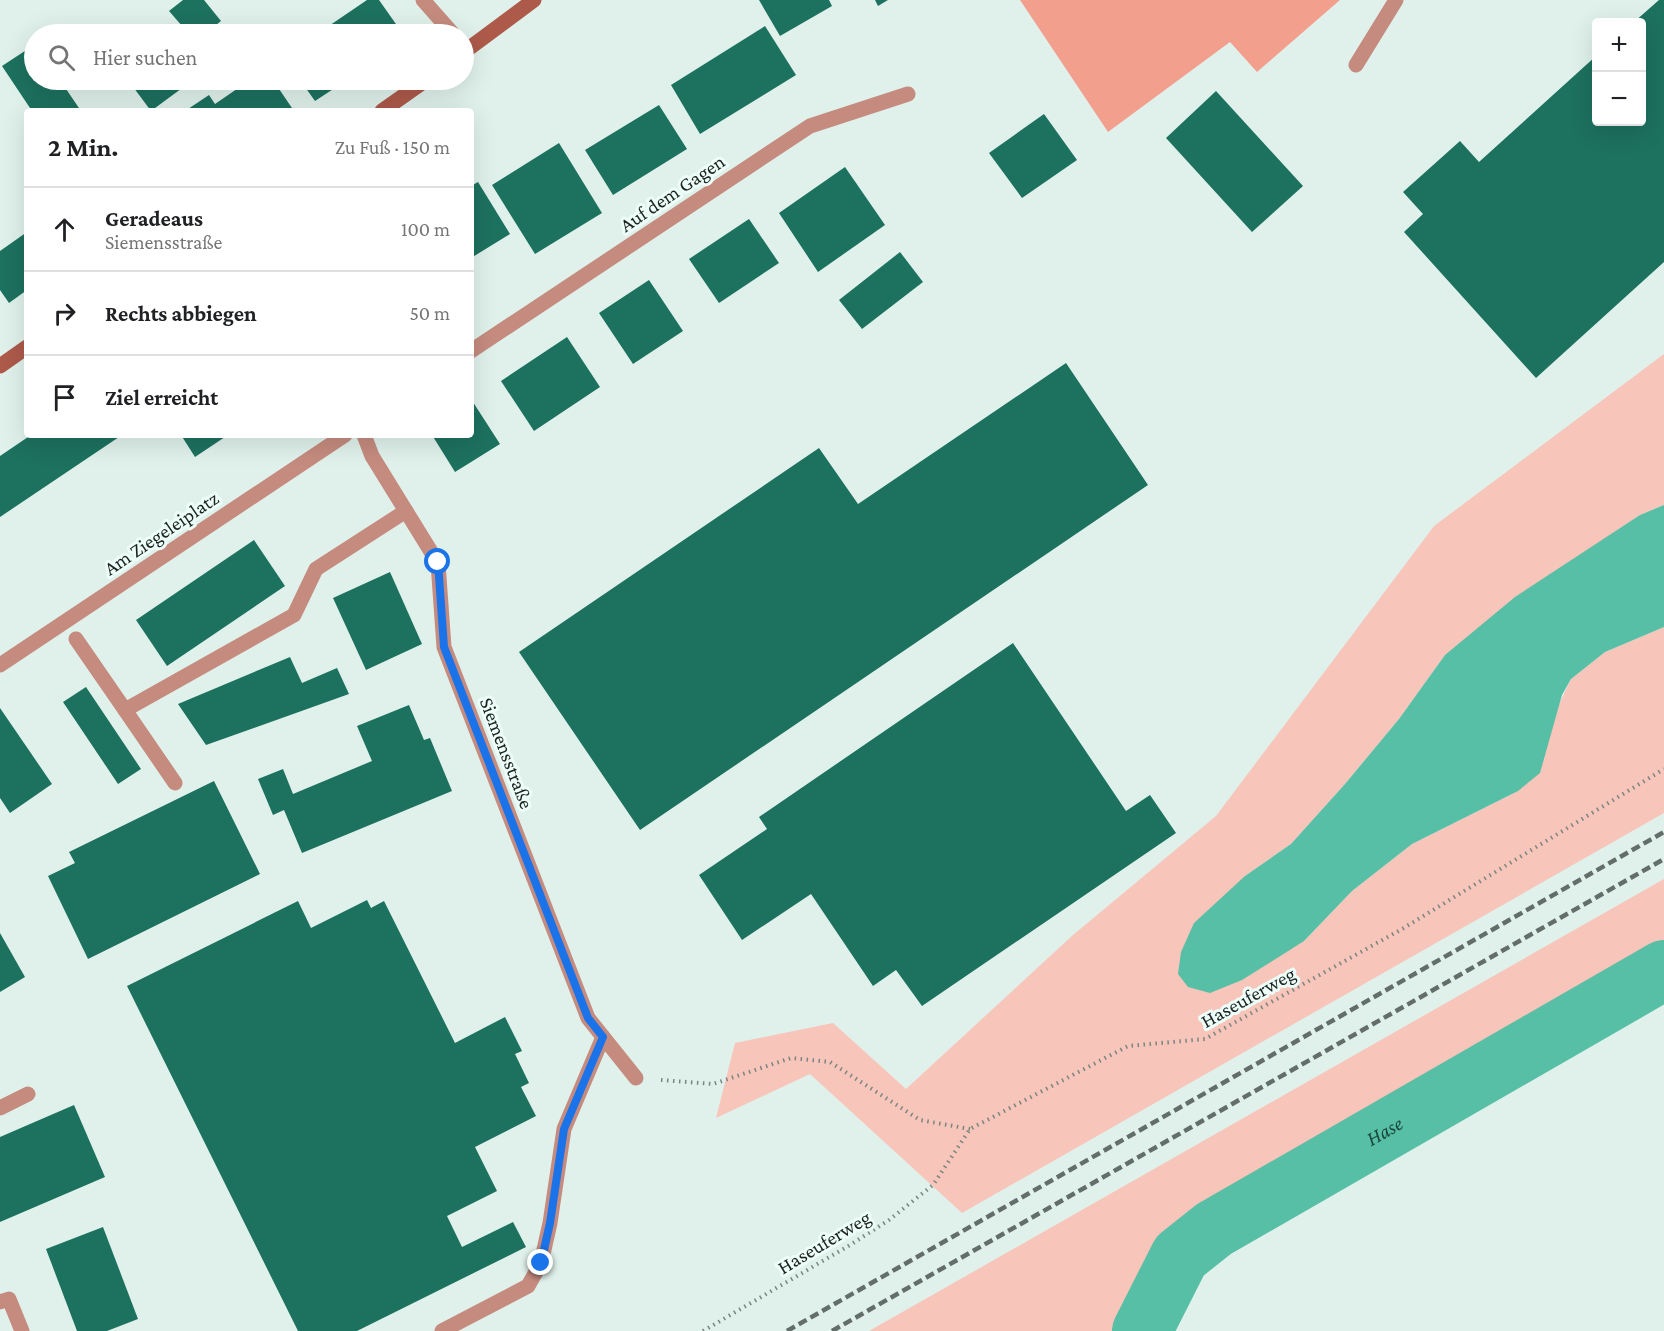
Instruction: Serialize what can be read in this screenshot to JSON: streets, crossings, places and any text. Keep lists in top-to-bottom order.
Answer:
{
  "streets": {
    "street": ["Auf dem Gagen", "Am Ziegeleiplatz", "Siemensstraße"],
    "path": ["Haseuferweg"]
  },
  "water": ["Hase"],
  "page": {
    "map_buttons": ["+", "−"],
    "search": "Hier suchen",
    "heading": ["2 Min.", "Zu Fuß · 150 m"],
    "list": [
      ["Geradeaus", "Siemensstraße", "100 m"],
      ["Rechts abbiegen", "50 m"],
      "Ziel erreicht"
    ]
  }
}
